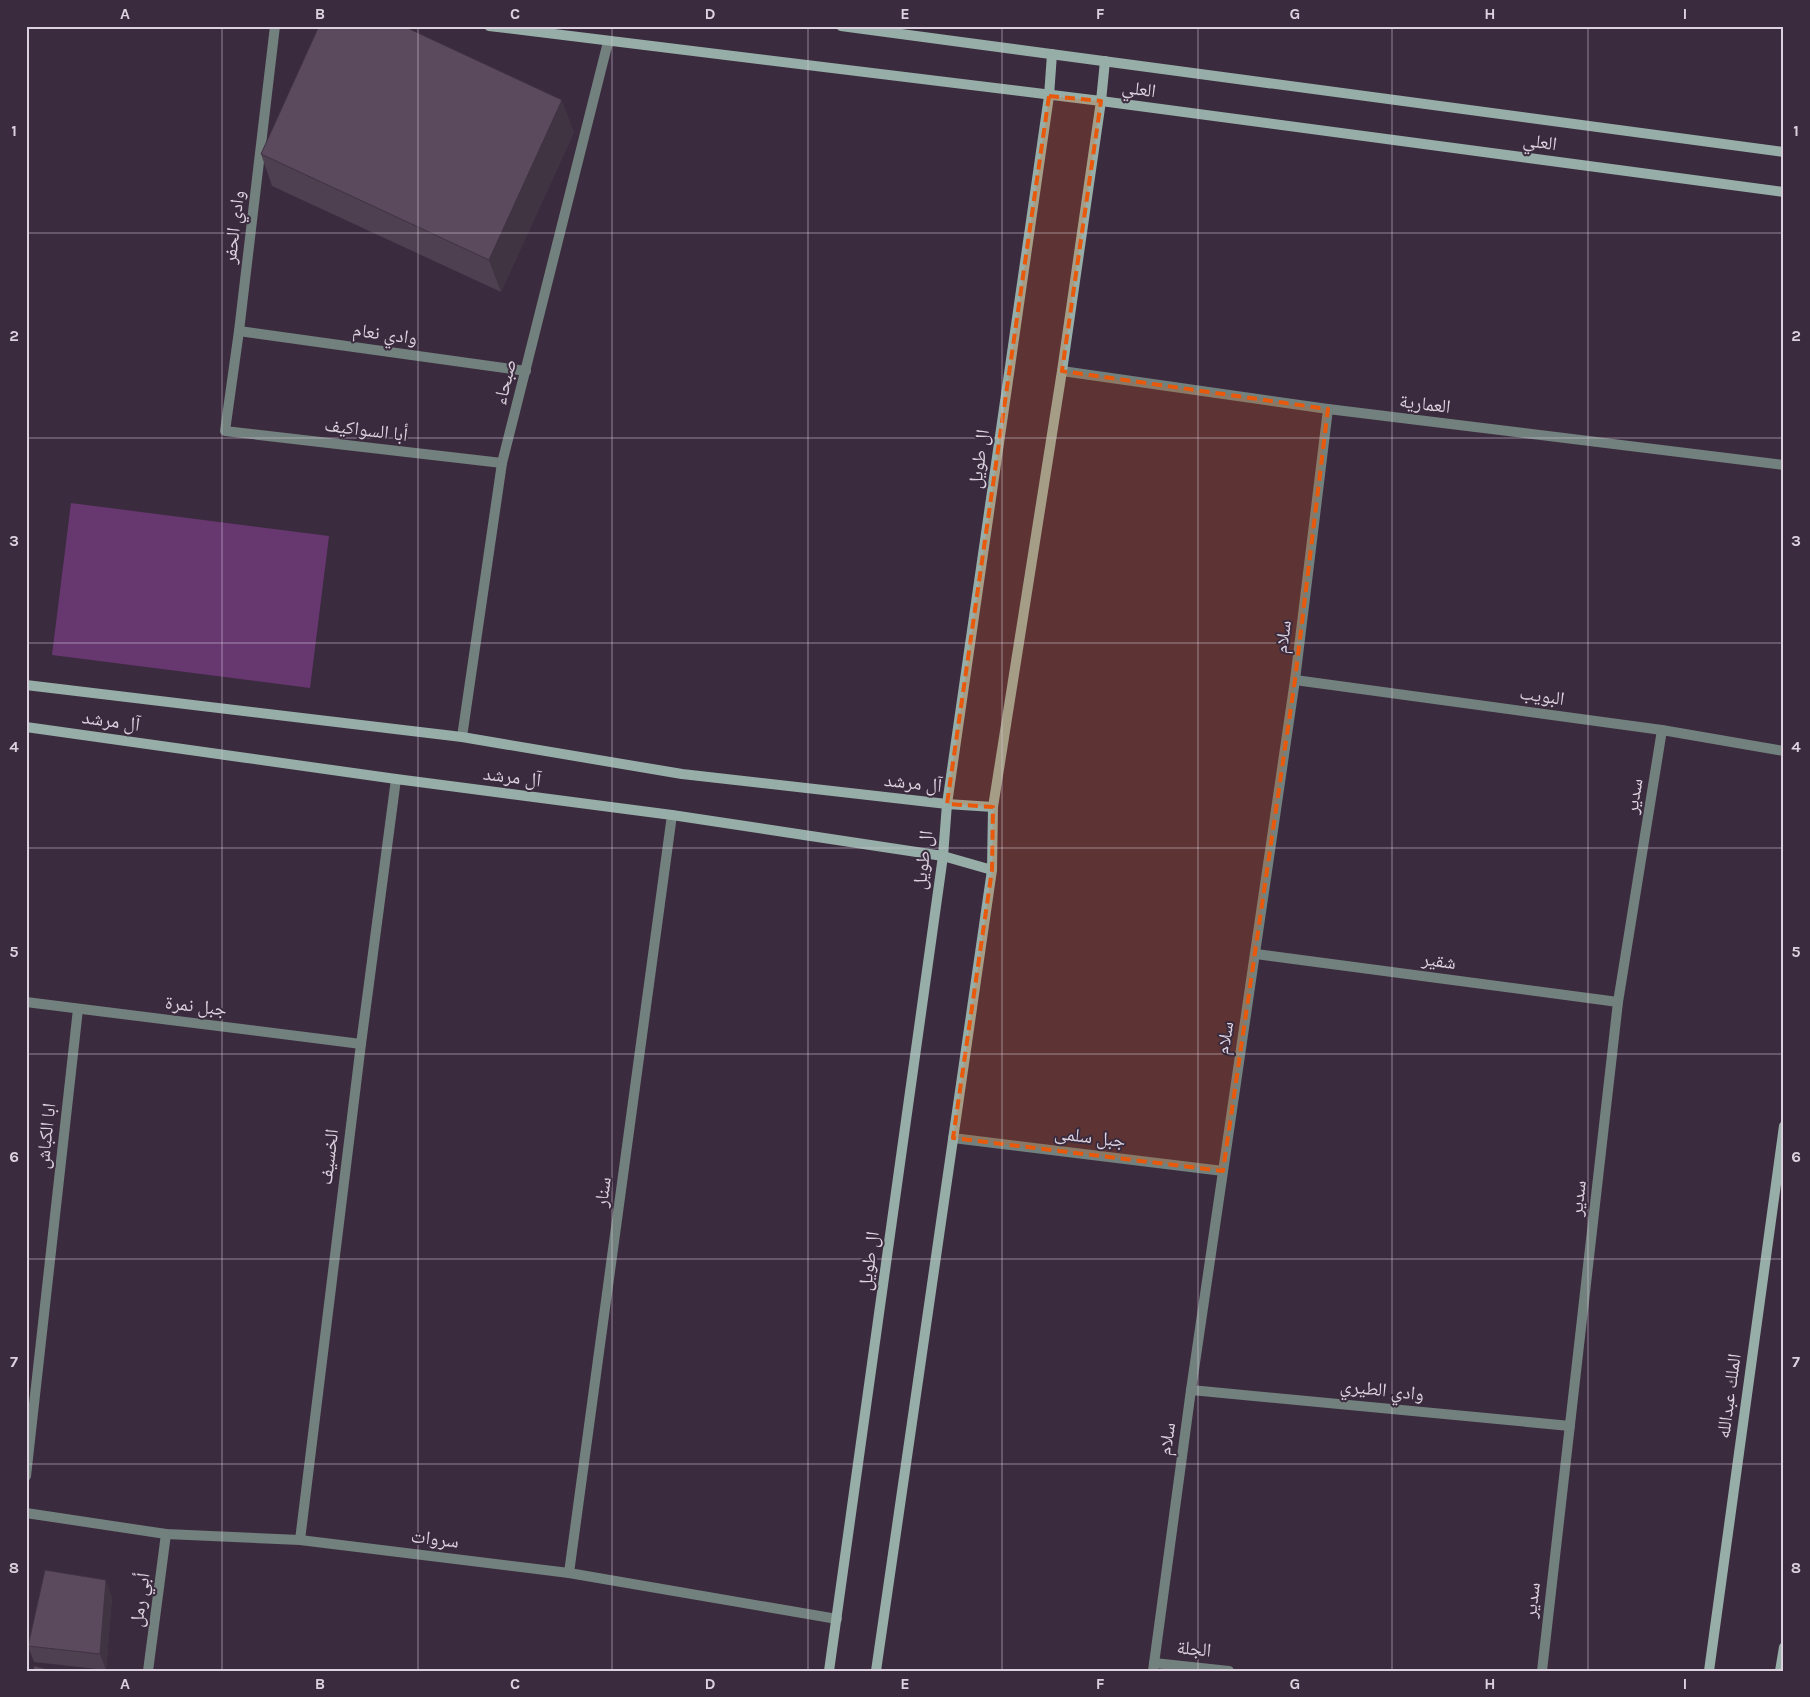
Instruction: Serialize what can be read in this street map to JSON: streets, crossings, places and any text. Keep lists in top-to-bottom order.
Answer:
{
  "streets": {
    "street": [
      "العلي",
      "وادي الحفر",
      "وادي نعام",
      "صبحاء",
      "العمارية",
      "أبا السواكيف",
      "ال طويل",
      "سلام",
      "البويب",
      "آل مرشد",
      "سدير",
      "شقير",
      "جبل نمرة",
      "ابا الكباش",
      "جبل سلمى",
      "الخسيف",
      "سنار",
      "وادي الطيري",
      "الملك عبدالله",
      "سروات",
      "أبي رمل",
      "الجلة"
    ]
  },
  "crossings": [
    ["العلي", "صبحاء"],
    ["العلي", "ال طويل"],
    ["وادي الحفر", "وادي نعام"],
    ["وادي الحفر", "أبا السواكيف"],
    ["وادي نعام", "صبحاء"],
    ["صبحاء", "أبا السواكيف"],
    ["صبحاء", "آل مرشد"],
    ["العمارية", "سلام"],
    ["ال طويل", "آل مرشد"],
    ["ال طويل", "سروات"],
    ["سلام", "البويب"],
    ["سلام", "شقير"],
    ["سلام", "جبل سلمى"],
    ["سلام", "وادي الطيري"],
    ["سلام", "الجلة"],
    ["البويب", "سدير"],
    ["آل مرشد", "الخسيف"],
    ["آل مرشد", "سنار"],
    ["سدير", "شقير"],
    ["سدير", "وادي الطيري"],
    ["جبل نمرة", "ابا الكباش"],
    ["جبل نمرة", "الخسيف"],
    ["الخسيف", "سروات"],
    ["سنار", "سروات"],
    ["سروات", "أبي رمل"]
  ],
  "grid": {
    "columns": [
      "A",
      "B",
      "C",
      "D",
      "E",
      "F",
      "G",
      "H",
      "I"
    ],
    "rows": [
      "1",
      "2",
      "3",
      "4",
      "5",
      "6",
      "7",
      "8"
    ]
  }
}
